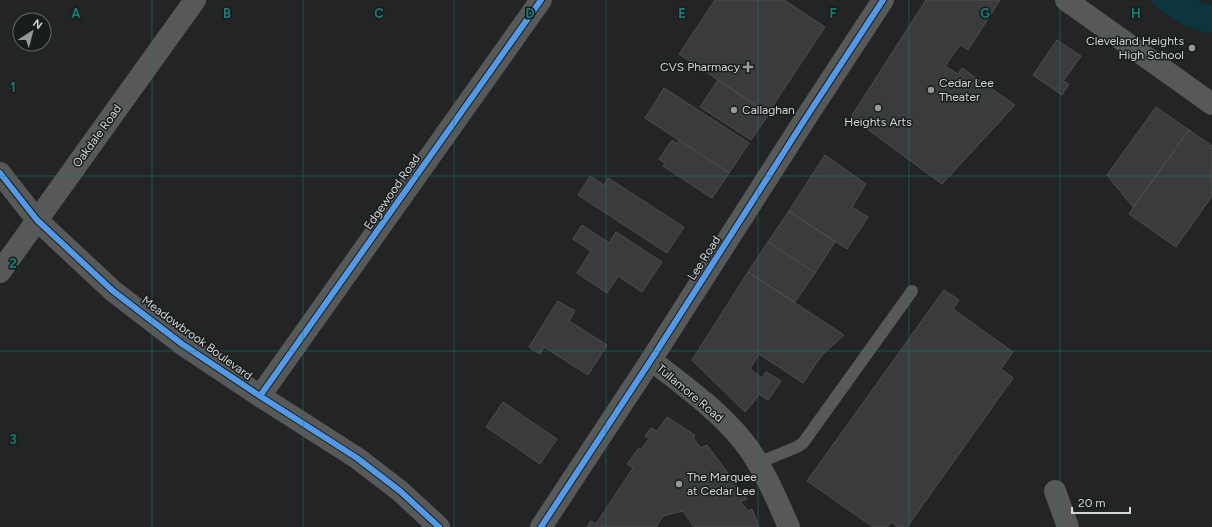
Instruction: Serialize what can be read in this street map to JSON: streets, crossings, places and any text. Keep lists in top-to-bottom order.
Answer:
{
  "streets": {
    "street": [
      "Oakdale Road",
      "Edgewood Road",
      "Lee Road",
      "Meadowbrook Boulevard",
      "Tullamore Road"
    ]
  },
  "crossings": [
    ["Oakdale Road", "Meadowbrook Boulevard"],
    ["Edgewood Road", "Meadowbrook Boulevard"],
    ["Lee Road", "Tullamore Road"]
  ],
  "places": {
    "other": [
      "Cleveland Heights High School",
      "Cedar Lee Theater",
      "Heights Arts",
      "Callaghan",
      "The Marquee at Cedar Lee"
    ],
    "health": ["CVS Pharmacy"]
  },
  "scale_bar": "20 m",
  "north": "top right",
  "grid": {
    "columns": [
      "A",
      "B",
      "C",
      "D",
      "E",
      "F",
      "G",
      "H"
    ],
    "rows": ["1", "2", "3"]
  }
}
